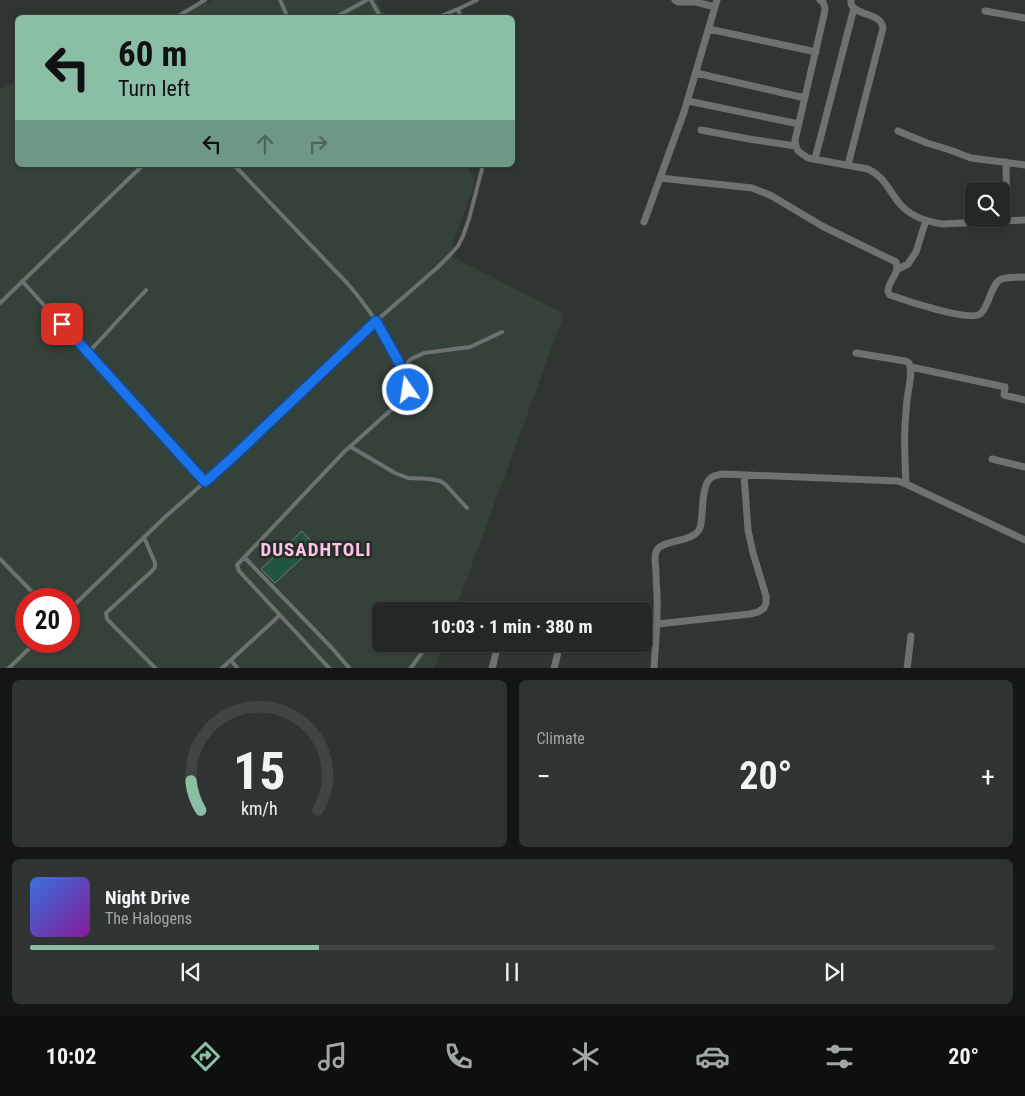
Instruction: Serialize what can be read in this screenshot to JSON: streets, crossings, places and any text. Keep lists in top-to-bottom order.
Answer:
{
  "districts": ["DUSADHTOLI"],
  "page": {
    "turn": ["60 m", "Turn left"],
    "limit": "20",
    "trip": "10:03 · 1 min · 380 m",
    "tile": "Climate",
    "heat": ["−", "20°", "+"],
    "song": ["Night Drive", "The Halogens"],
    "tabs": ["10:02", "20°"],
    "gauge": ["15", "km/h"]
  }
}
